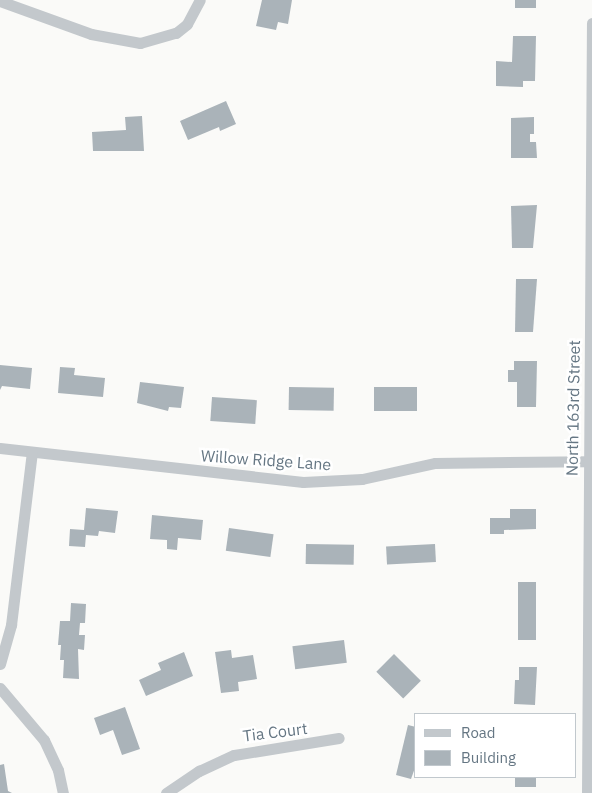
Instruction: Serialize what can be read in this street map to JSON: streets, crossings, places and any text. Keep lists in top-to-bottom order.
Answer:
{
  "streets": {
    "street": ["North 163rd Street", "Willow Ridge Lane", "Tia Court"]
  },
  "crossings": [
    ["North 163rd Street", "Willow Ridge Lane"]
  ],
  "legend": ["Road", "Building"]
}
